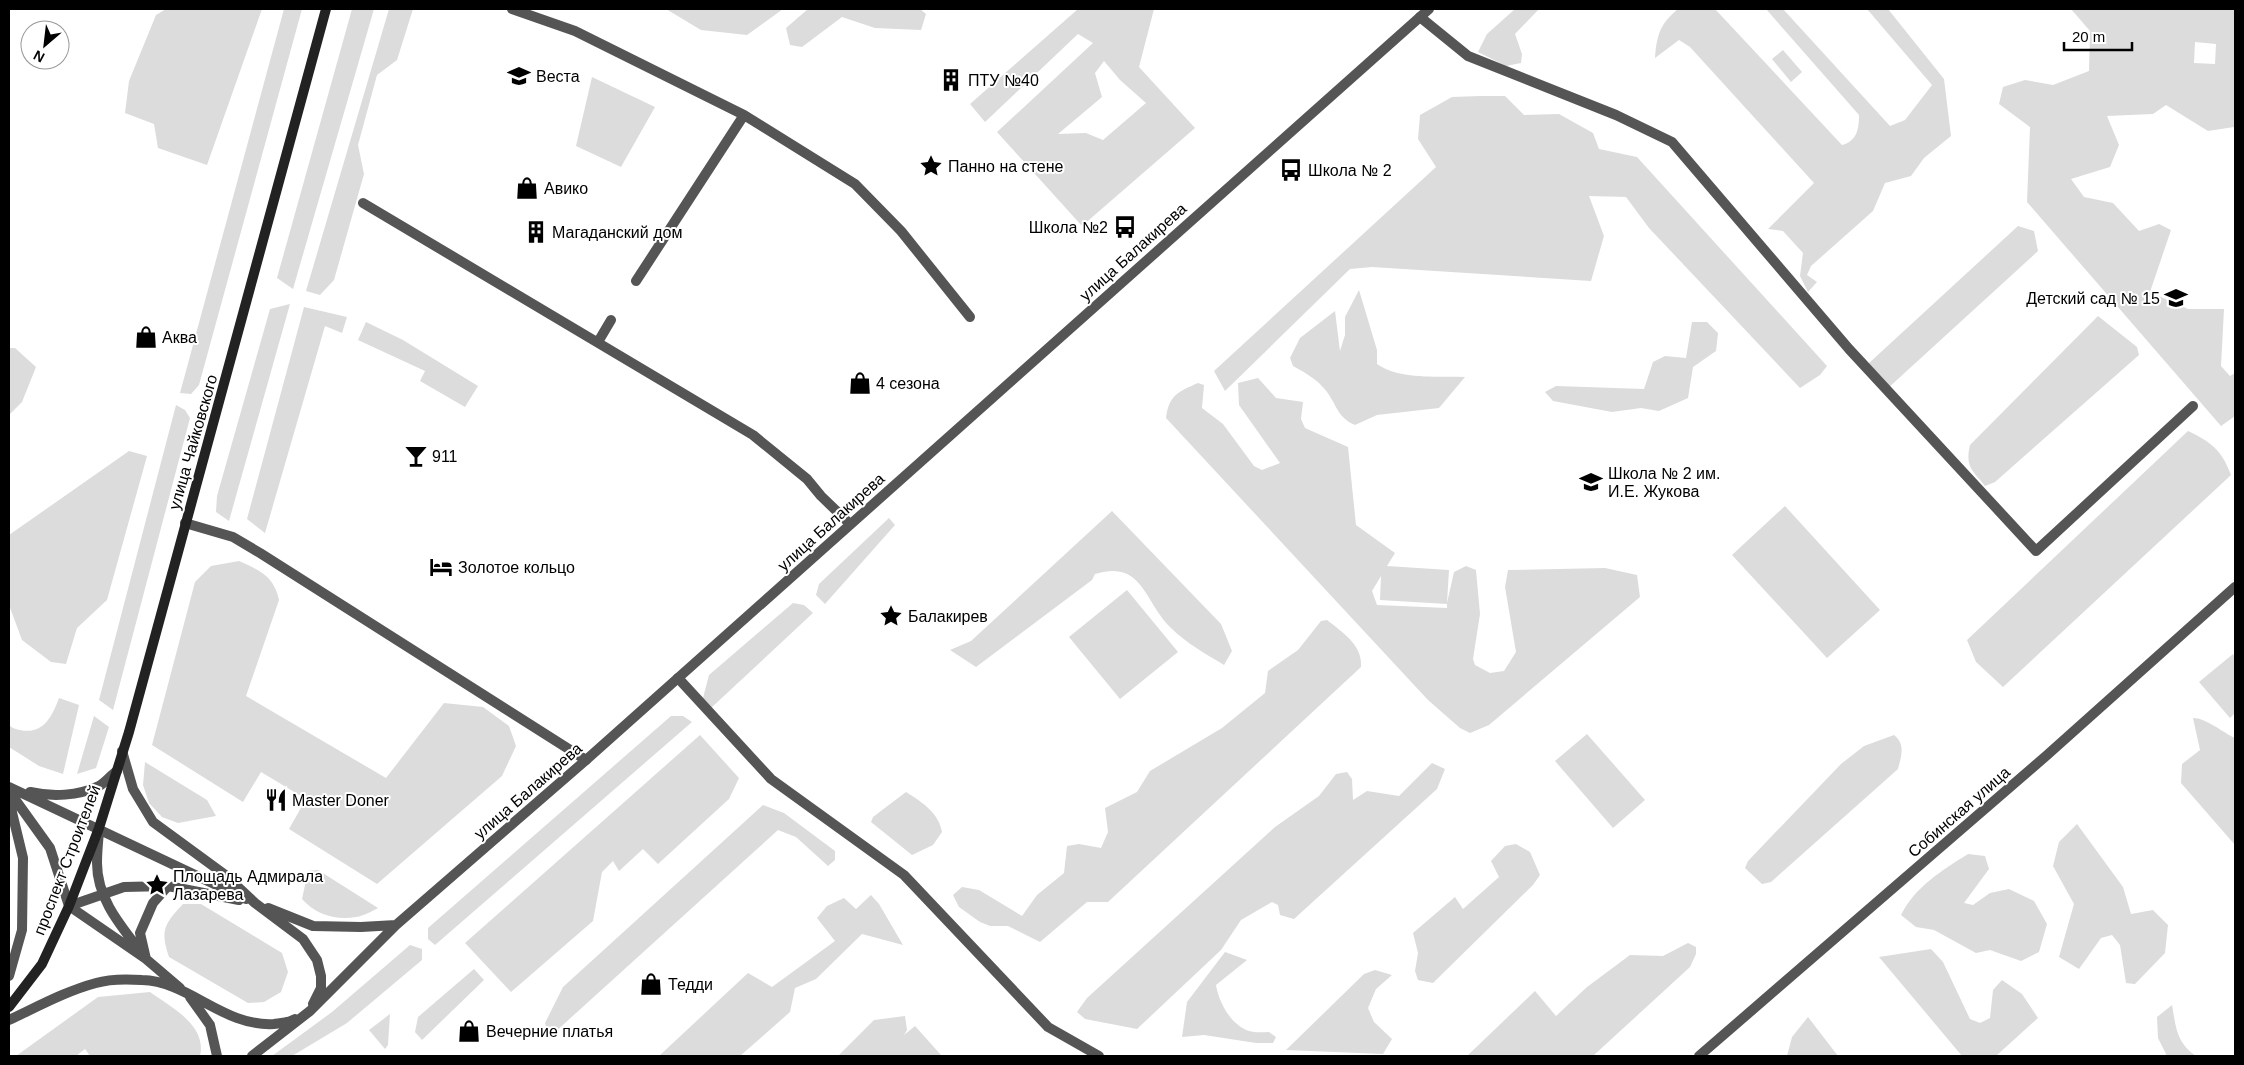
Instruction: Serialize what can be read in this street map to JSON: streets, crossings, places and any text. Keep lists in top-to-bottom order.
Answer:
{
  "streets": {
    "main road": ["улица Чайковского", "проспект Строителей"],
    "street": ["улица Балакирева", "Собинская улица"]
  },
  "crossings": [
    ["улица Чайковского", "проспект Строителей"]
  ],
  "places": {
    "school or university": ["Веста", "Детский сад № 15", "Школа № 2 им. И.Е. Жукова"],
    "building": ["ПТУ №40", "Магаданский дом"],
    "place": ["Панно на стене", "Балакирев", "Площадь Адмирала Лазарева"],
    "bus stop": ["Школа № 2", "Школа №2"],
    "shop": [
      "Авико",
      "Аква",
      "4 сезона",
      "Тедди",
      "Вечерние платья"
    ],
    "bar": ["911"],
    "hotel": ["Золотое кольцо"],
    "restaurant": ["Master Doner"]
  },
  "scale_bar": "20 m",
  "north": "bottom left"
}
